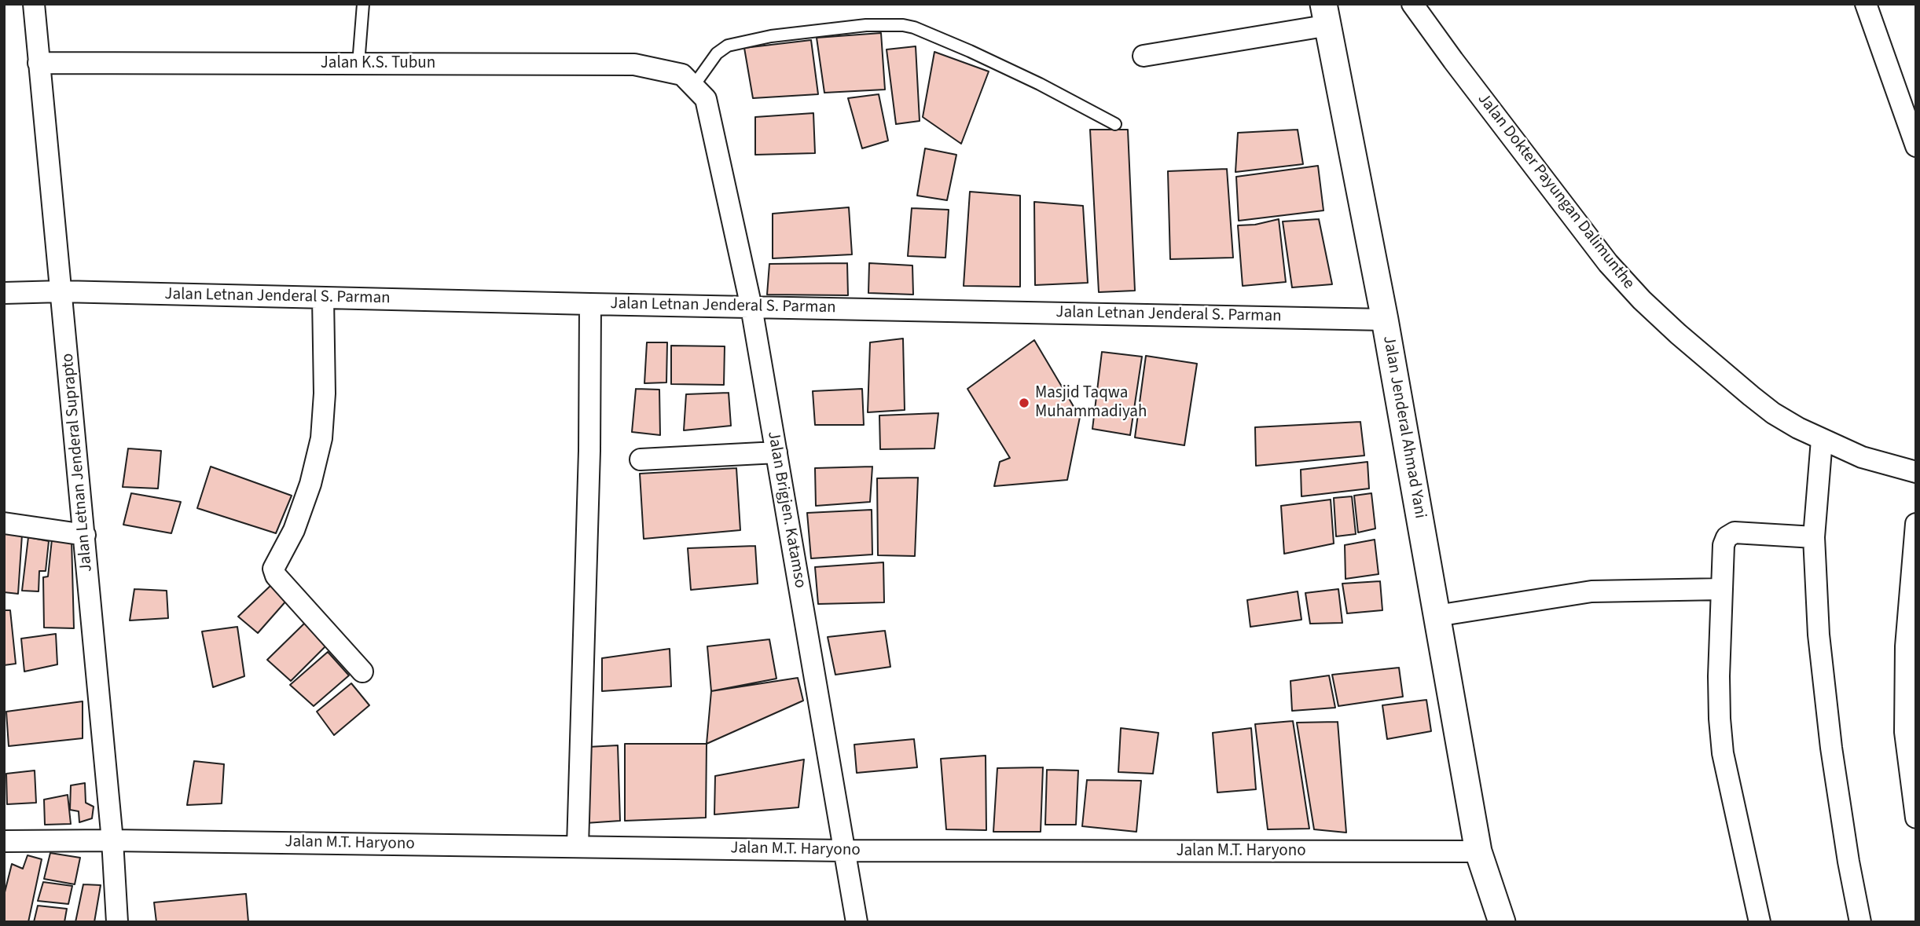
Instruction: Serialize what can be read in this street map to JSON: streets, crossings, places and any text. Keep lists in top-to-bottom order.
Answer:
{
  "streets": {
    "street": [
      "Jalan K.S. Tubun",
      "Jalan Dokter Payungan Dalimunthe",
      "Jalan Letnan Jenderal S. Parman",
      "Jalan Jenderal Ahmad Yani",
      "Jalan Letnan Jenderal Suprapto",
      "Jalan Brigjen. Katamso",
      "Jalan M.T. Haryono"
    ]
  },
  "crossings": [
    ["Jalan K.S. Tubun", "Jalan Letnan Jenderal Suprapto"],
    ["Jalan K.S. Tubun", "Jalan Brigjen. Katamso"],
    ["Jalan Letnan Jenderal S. Parman", "Jalan Jenderal Ahmad Yani"],
    ["Jalan Letnan Jenderal S. Parman", "Jalan Letnan Jenderal Suprapto"],
    ["Jalan Letnan Jenderal S. Parman", "Jalan Brigjen. Katamso"],
    ["Jalan Jenderal Ahmad Yani", "Jalan M.T. Haryono"],
    ["Jalan Letnan Jenderal Suprapto", "Jalan M.T. Haryono"],
    ["Jalan Brigjen. Katamso", "Jalan M.T. Haryono"]
  ],
  "places": ["Masjid Taqwa Muhammadiyah"]
}
